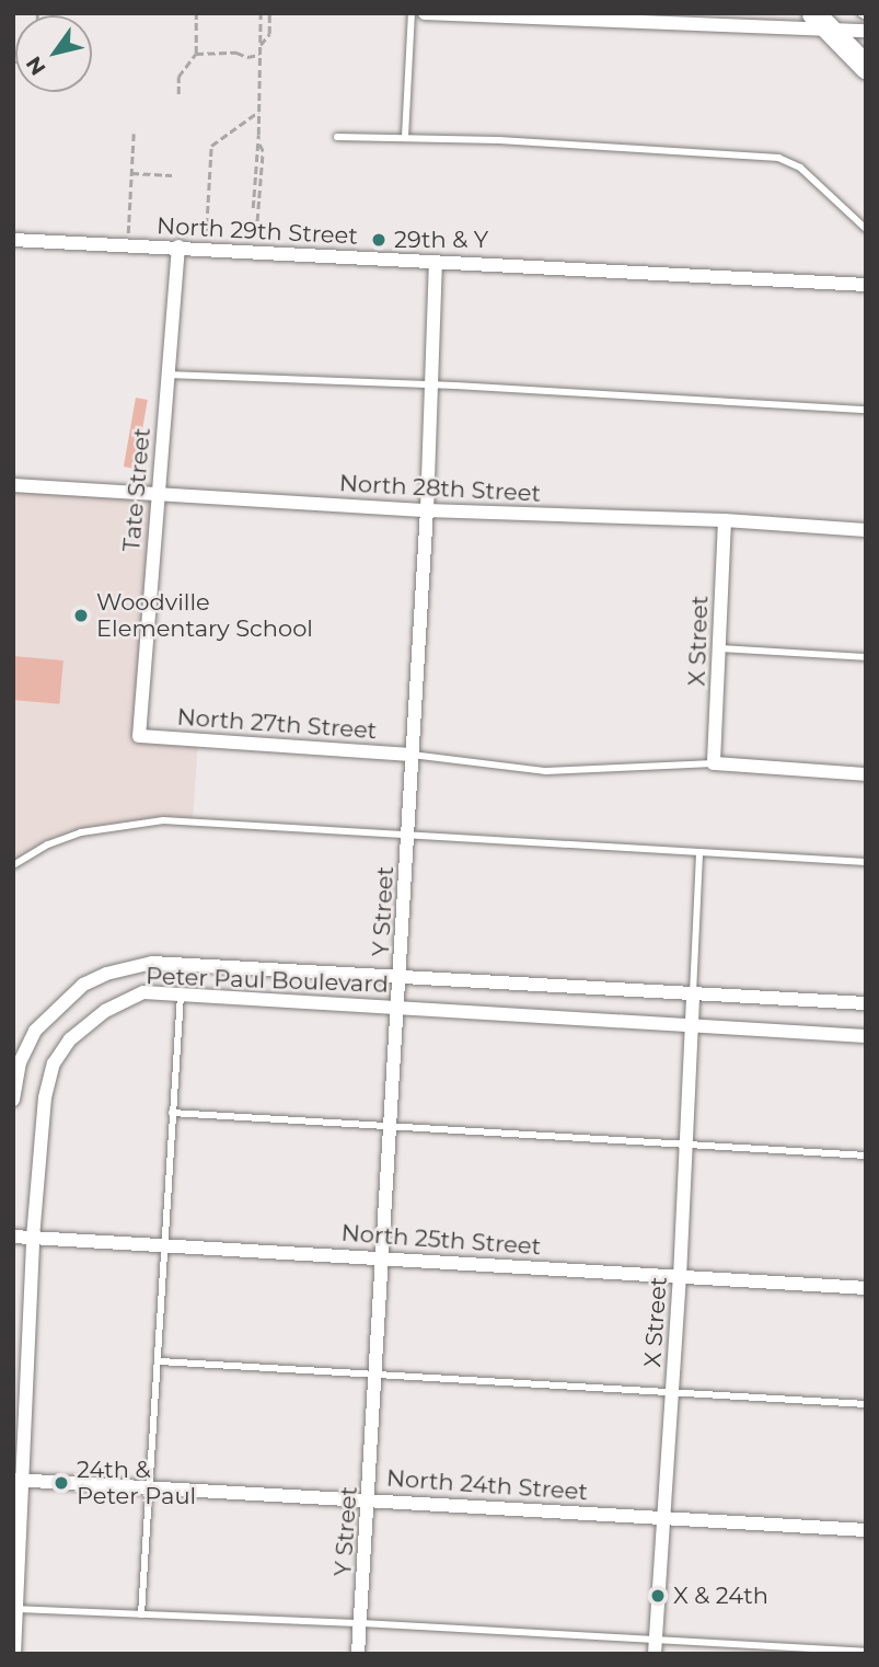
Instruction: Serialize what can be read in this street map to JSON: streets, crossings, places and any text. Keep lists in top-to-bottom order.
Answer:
{
  "streets": {
    "street": [
      "North 29th Street",
      "North 28th Street",
      "Tate Street",
      "X Street",
      "North 27th Street",
      "Y Street",
      "Peter Paul Boulevard",
      "North 25th Street",
      "North 24th Street"
    ]
  },
  "crossings": [
    ["North 29th Street", "Tate Street"],
    ["North 29th Street", "Y Street"],
    ["North 28th Street", "Tate Street"],
    ["North 28th Street", "X Street"],
    ["North 28th Street", "Y Street"],
    ["Tate Street", "North 27th Street"],
    ["X Street", "Peter Paul Boulevard"],
    ["X Street", "North 25th Street"],
    ["X Street", "North 24th Street"],
    ["North 27th Street", "Y Street"],
    ["Y Street", "Peter Paul Boulevard"],
    ["Y Street", "North 25th Street"],
    ["Y Street", "North 24th Street"],
    ["Peter Paul Boulevard", "North 25th Street"],
    ["Peter Paul Boulevard", "North 24th Street"]
  ],
  "places": [
    "29th & Y",
    "Woodville Elementary School",
    "24th & Peter Paul",
    "X & 24th"
  ],
  "north": "bottom left"
}
